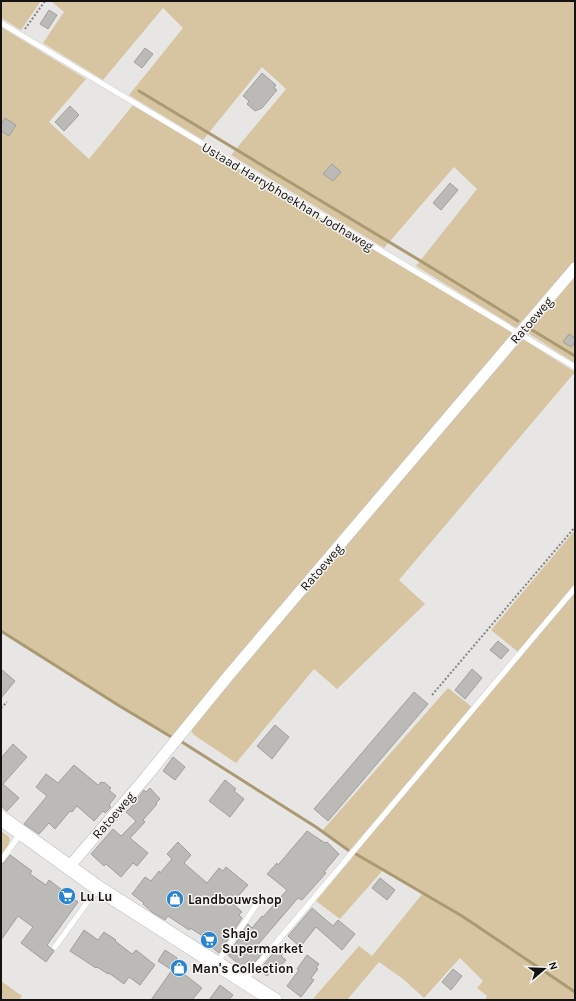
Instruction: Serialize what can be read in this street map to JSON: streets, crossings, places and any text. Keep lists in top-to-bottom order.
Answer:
{
  "streets": {
    "street": ["Ratoeweg"],
    "lane": ["Ustaad Harrybhoekhan Jodhaweg"]
  },
  "crossings": [
    ["Ustaad Harrybhoekhan Jodhaweg", "Ratoeweg"]
  ],
  "places": {
    "supermarket": ["Lu Lu", "Shajo Supermarket"],
    "shop": ["Landbouwshop", "Man's Collection"]
  },
  "north": "right"
}
